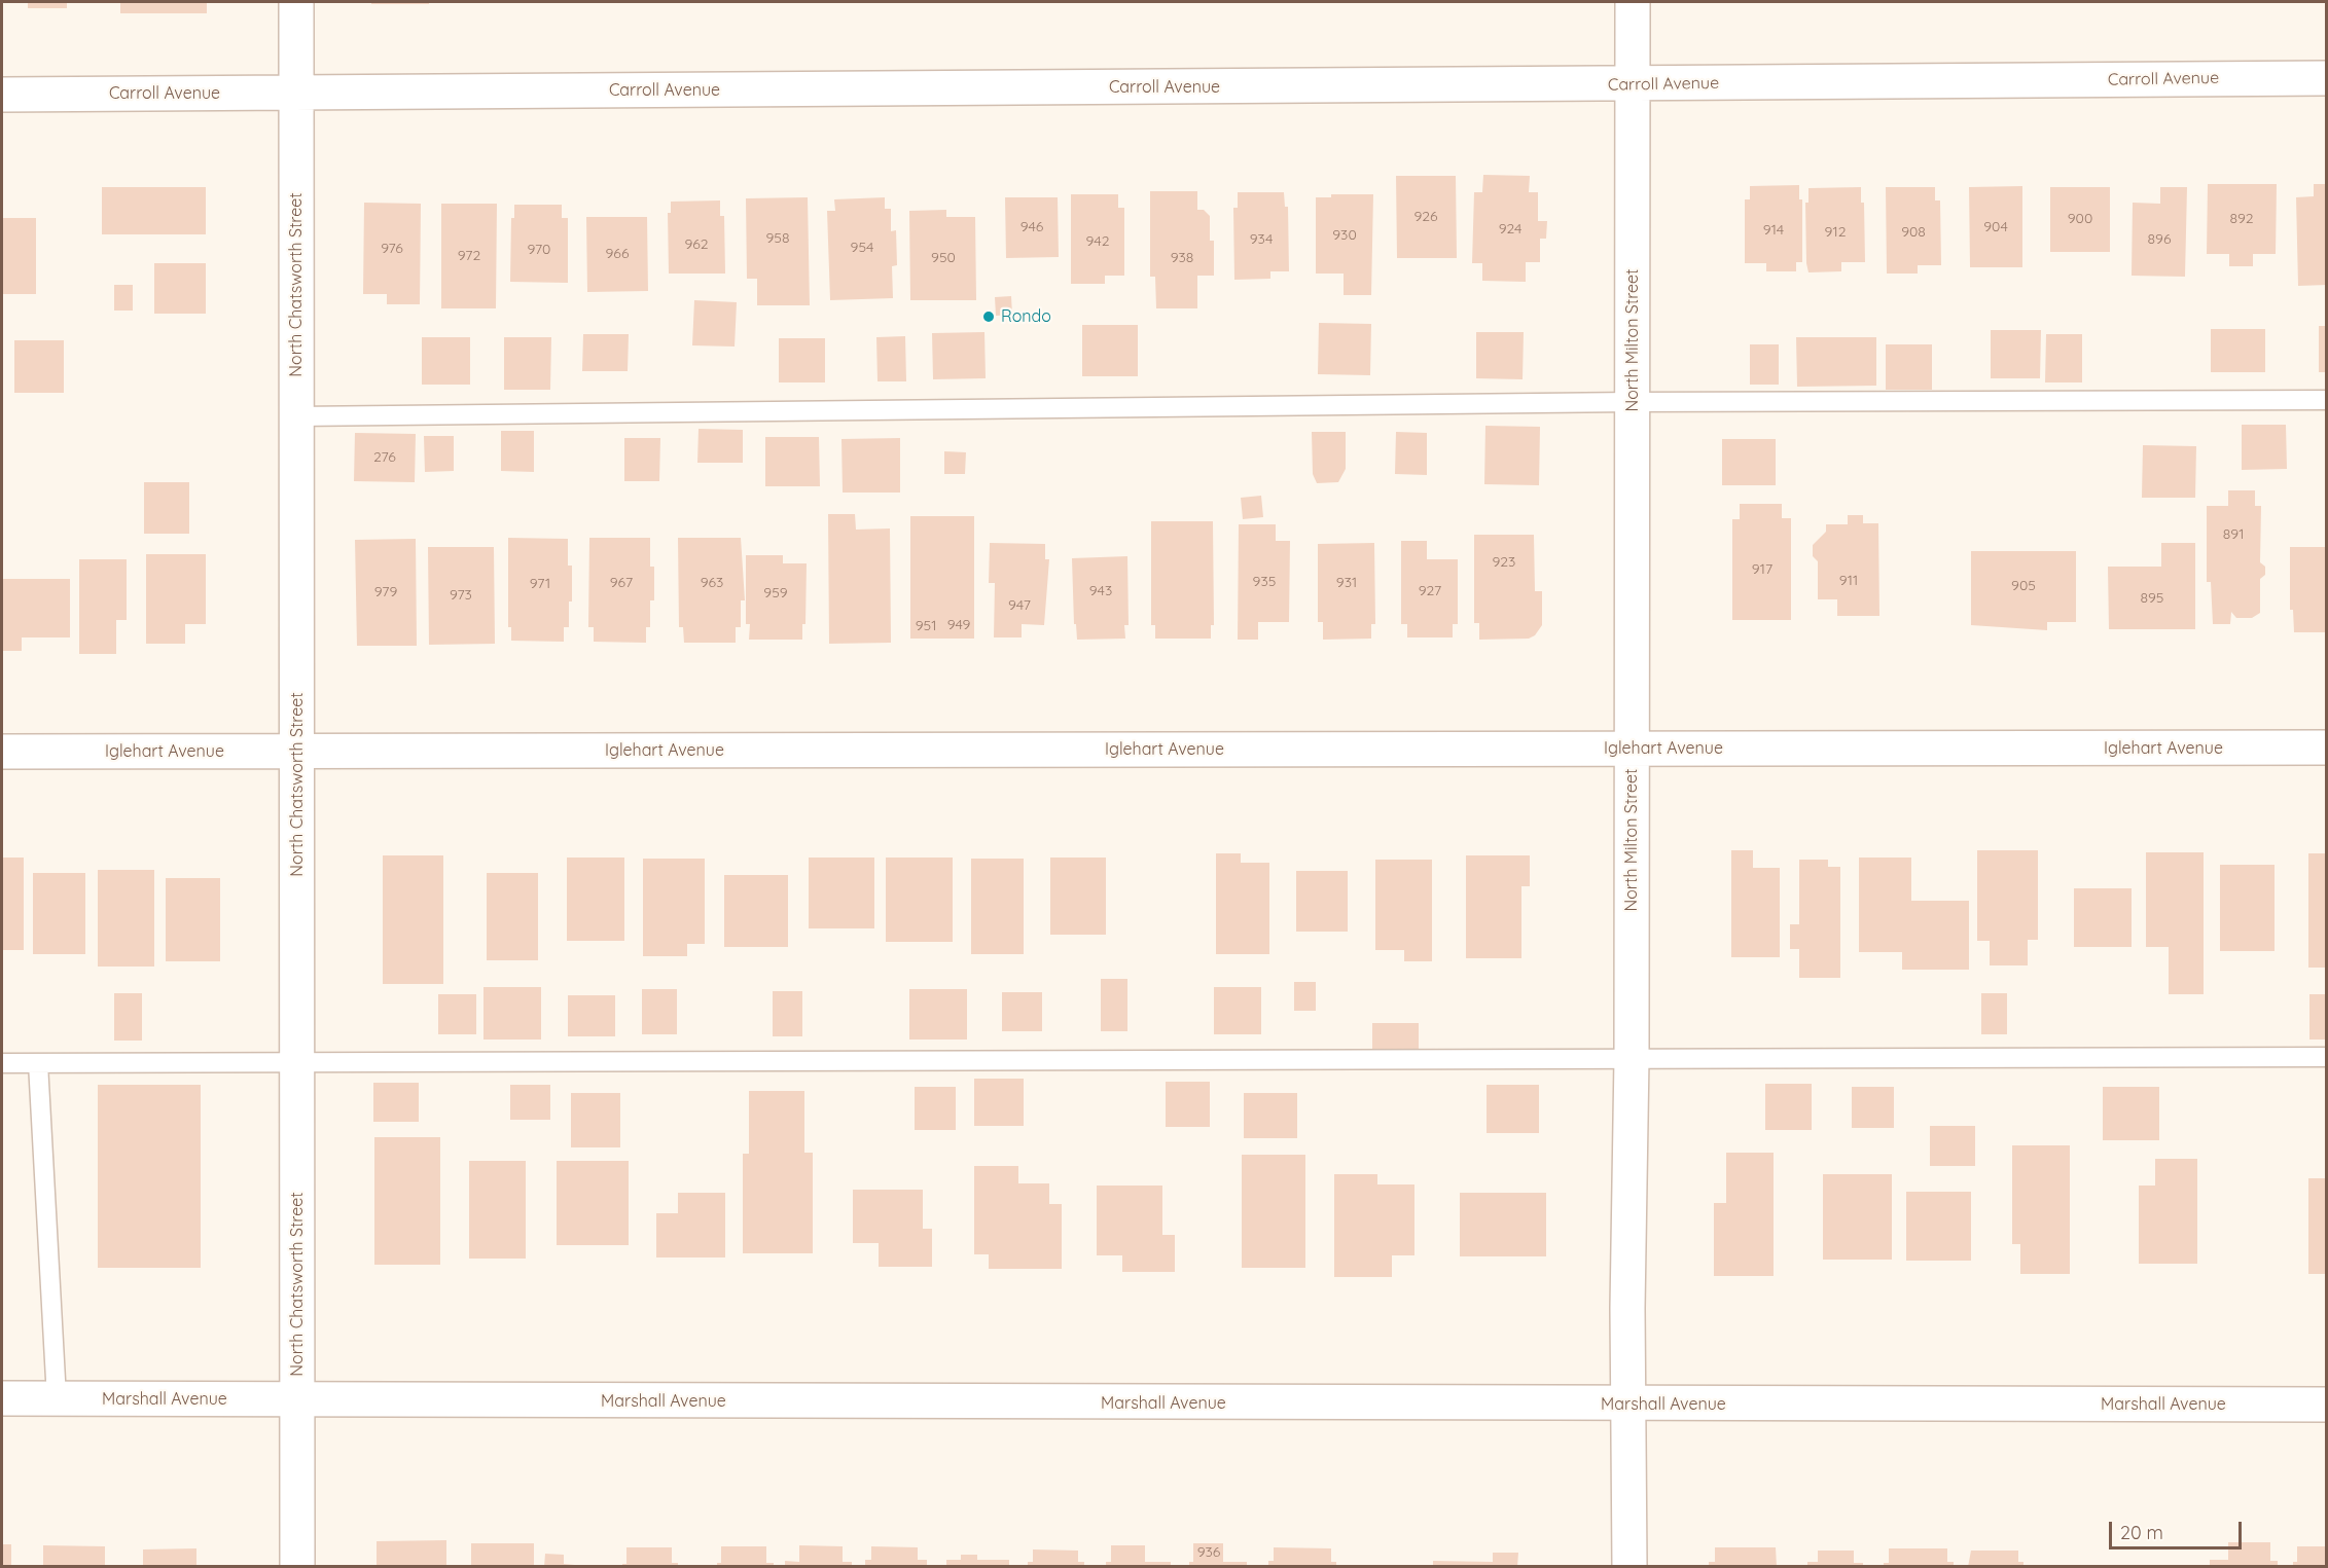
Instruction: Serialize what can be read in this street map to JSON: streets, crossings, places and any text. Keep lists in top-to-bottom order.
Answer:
{
  "streets": {
    "street": [
      "Carroll Avenue",
      "North Chatsworth Street",
      "North Milton Street",
      "Iglehart Avenue",
      "Marshall Avenue"
    ]
  },
  "crossings": [
    ["Carroll Avenue", "North Chatsworth Street"],
    ["Carroll Avenue", "North Milton Street"],
    ["North Chatsworth Street", "Iglehart Avenue"],
    ["North Chatsworth Street", "Marshall Avenue"],
    ["North Milton Street", "Iglehart Avenue"],
    ["North Milton Street", "Marshall Avenue"]
  ],
  "places": ["Rondo"],
  "house_numbers": [
    "926",
    "900",
    "892",
    "946",
    "904",
    "924",
    "914",
    "912",
    "908",
    "930",
    "958",
    "934",
    "896",
    "942",
    "962",
    "954",
    "976",
    "970",
    "966",
    "972",
    "950",
    "938",
    "276",
    "891",
    "923",
    "917",
    "911",
    "935",
    "967",
    "963",
    "931",
    "971",
    "905",
    "943",
    "927",
    "979",
    "959",
    "973",
    "895",
    "947",
    "949",
    "951",
    "936"
  ],
  "scale_bar": "20 m"
}
